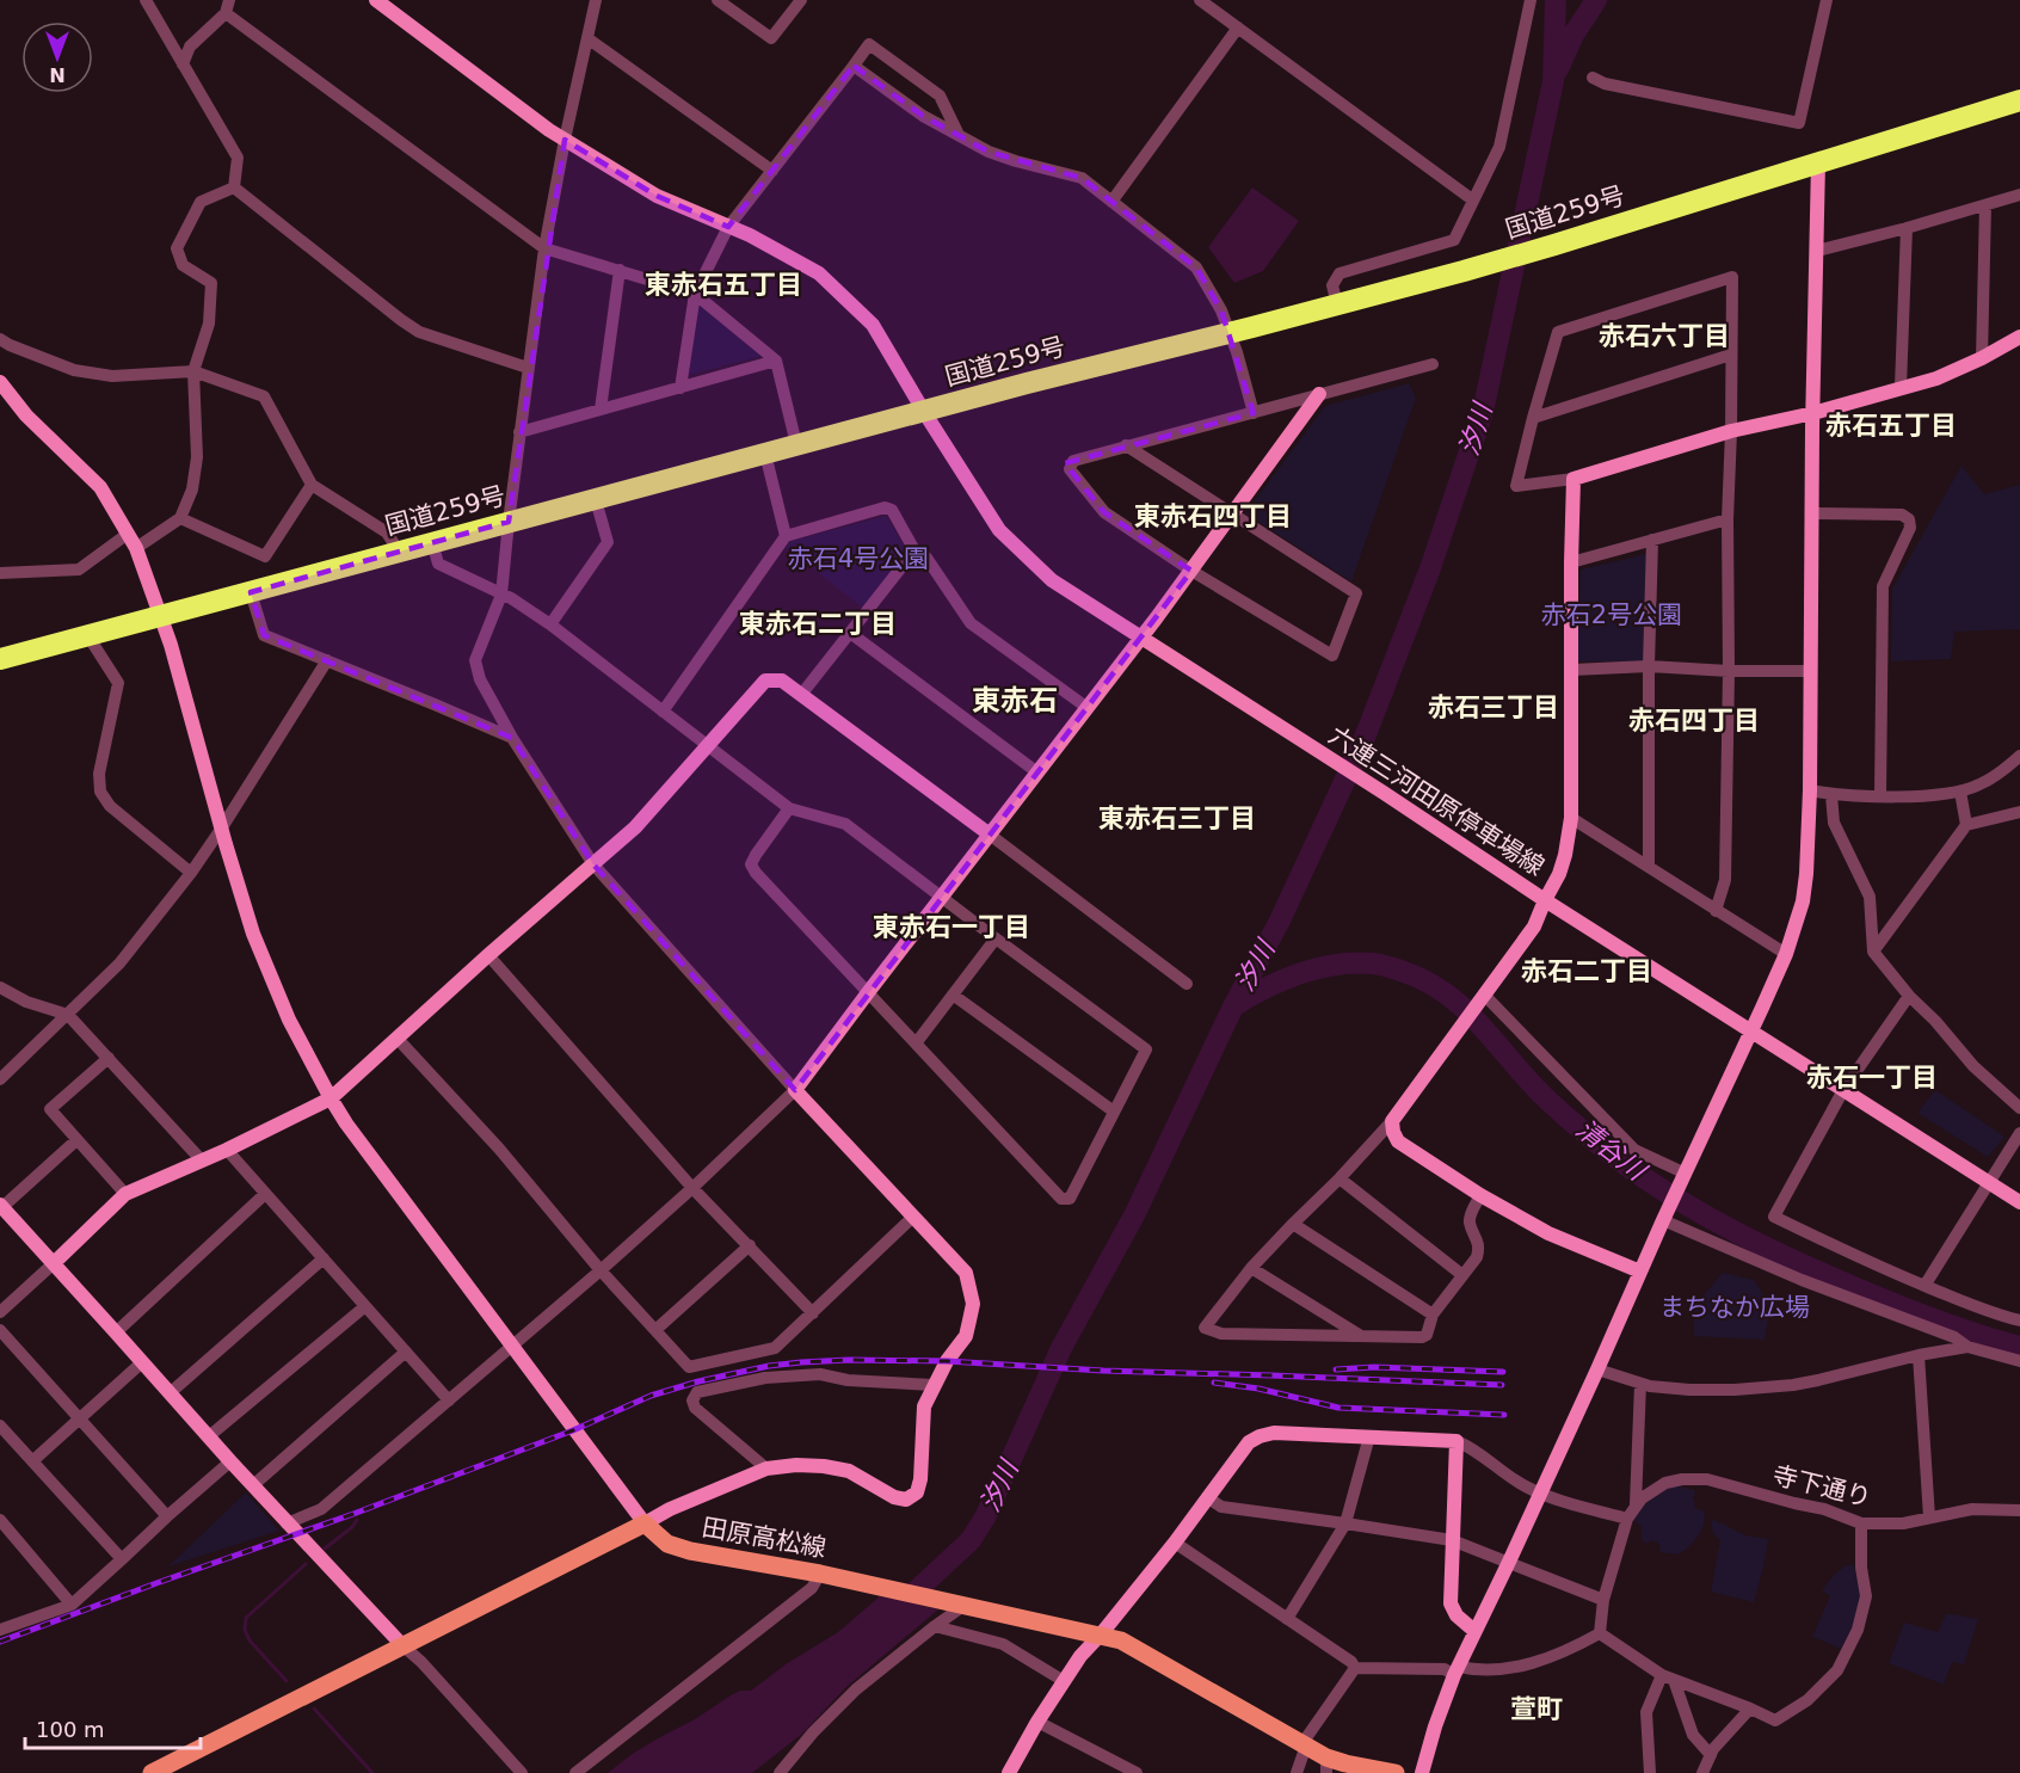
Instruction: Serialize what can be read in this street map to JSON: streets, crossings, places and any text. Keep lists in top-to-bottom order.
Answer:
{
  "streets": {
    "highway": ["国道259号"],
    "main road": ["田原高松線"],
    "street": ["六連三河田原停車場線", "寺下通り"]
  },
  "crossings": [
    ["国道259号", "六連三河田原停車場線"]
  ],
  "districts": [
    "東赤石五丁目",
    "赤石六丁目",
    "赤石五丁目",
    "東赤石四丁目",
    "東赤石二丁目",
    "東赤石",
    "赤石三丁目",
    "赤石四丁目",
    "東赤石三丁目",
    "東赤石一丁目",
    "赤石二丁目",
    "赤石一丁目",
    "萱町"
  ],
  "water": ["汐川", "清谷川"],
  "parks": ["赤石4号公園", "赤石2号公園", "まちなか広場"],
  "scale_bar": "100 m",
  "north": "bottom"
}
